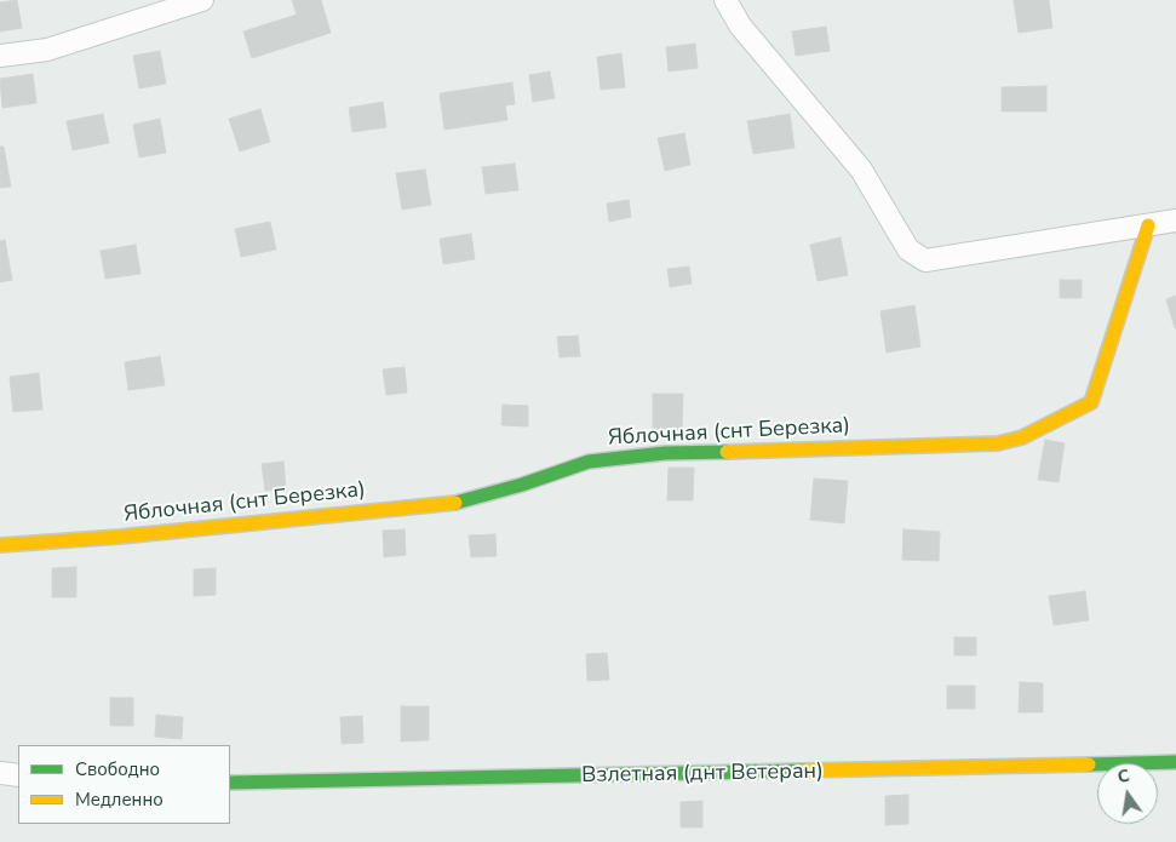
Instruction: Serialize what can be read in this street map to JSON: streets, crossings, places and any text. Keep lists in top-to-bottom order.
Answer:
{
  "streets": {
    "street": ["Яблочная (снт Березка)", "Взлетная (днт Ветеран)"]
  },
  "legend": ["Свободно", "Медленно"],
  "north": "top"
}
